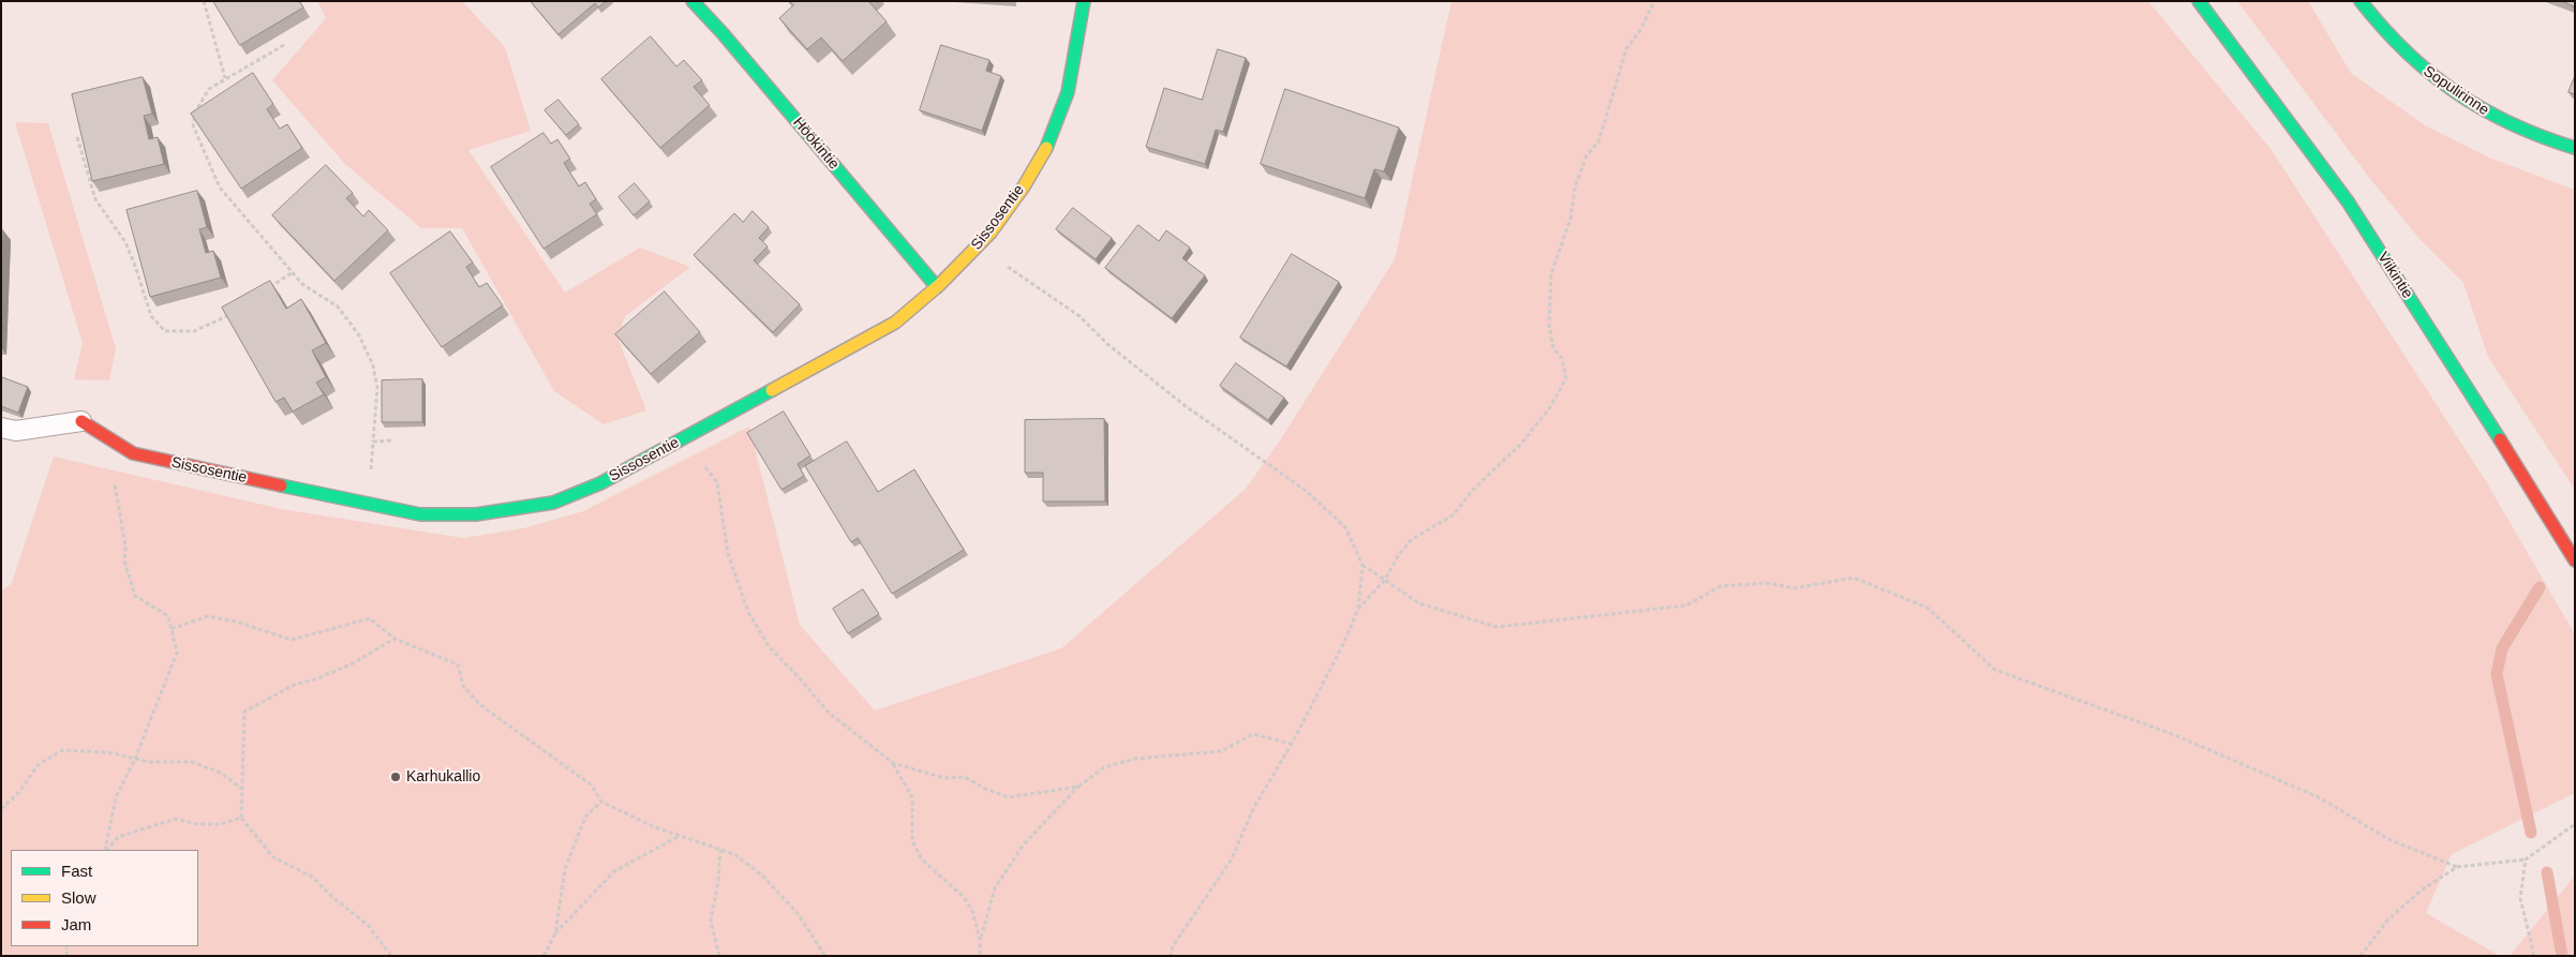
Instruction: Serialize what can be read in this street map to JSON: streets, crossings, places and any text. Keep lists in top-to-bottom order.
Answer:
{
  "streets": {
    "street": [
      "Sopulirinne",
      "Höökintie",
      "Sissosentie",
      "Viikintie"
    ]
  },
  "crossings": [
    ["Höökintie", "Sissosentie"]
  ],
  "places": ["Karhukallio"],
  "legend": ["Fast", "Slow", "Jam"]
}
